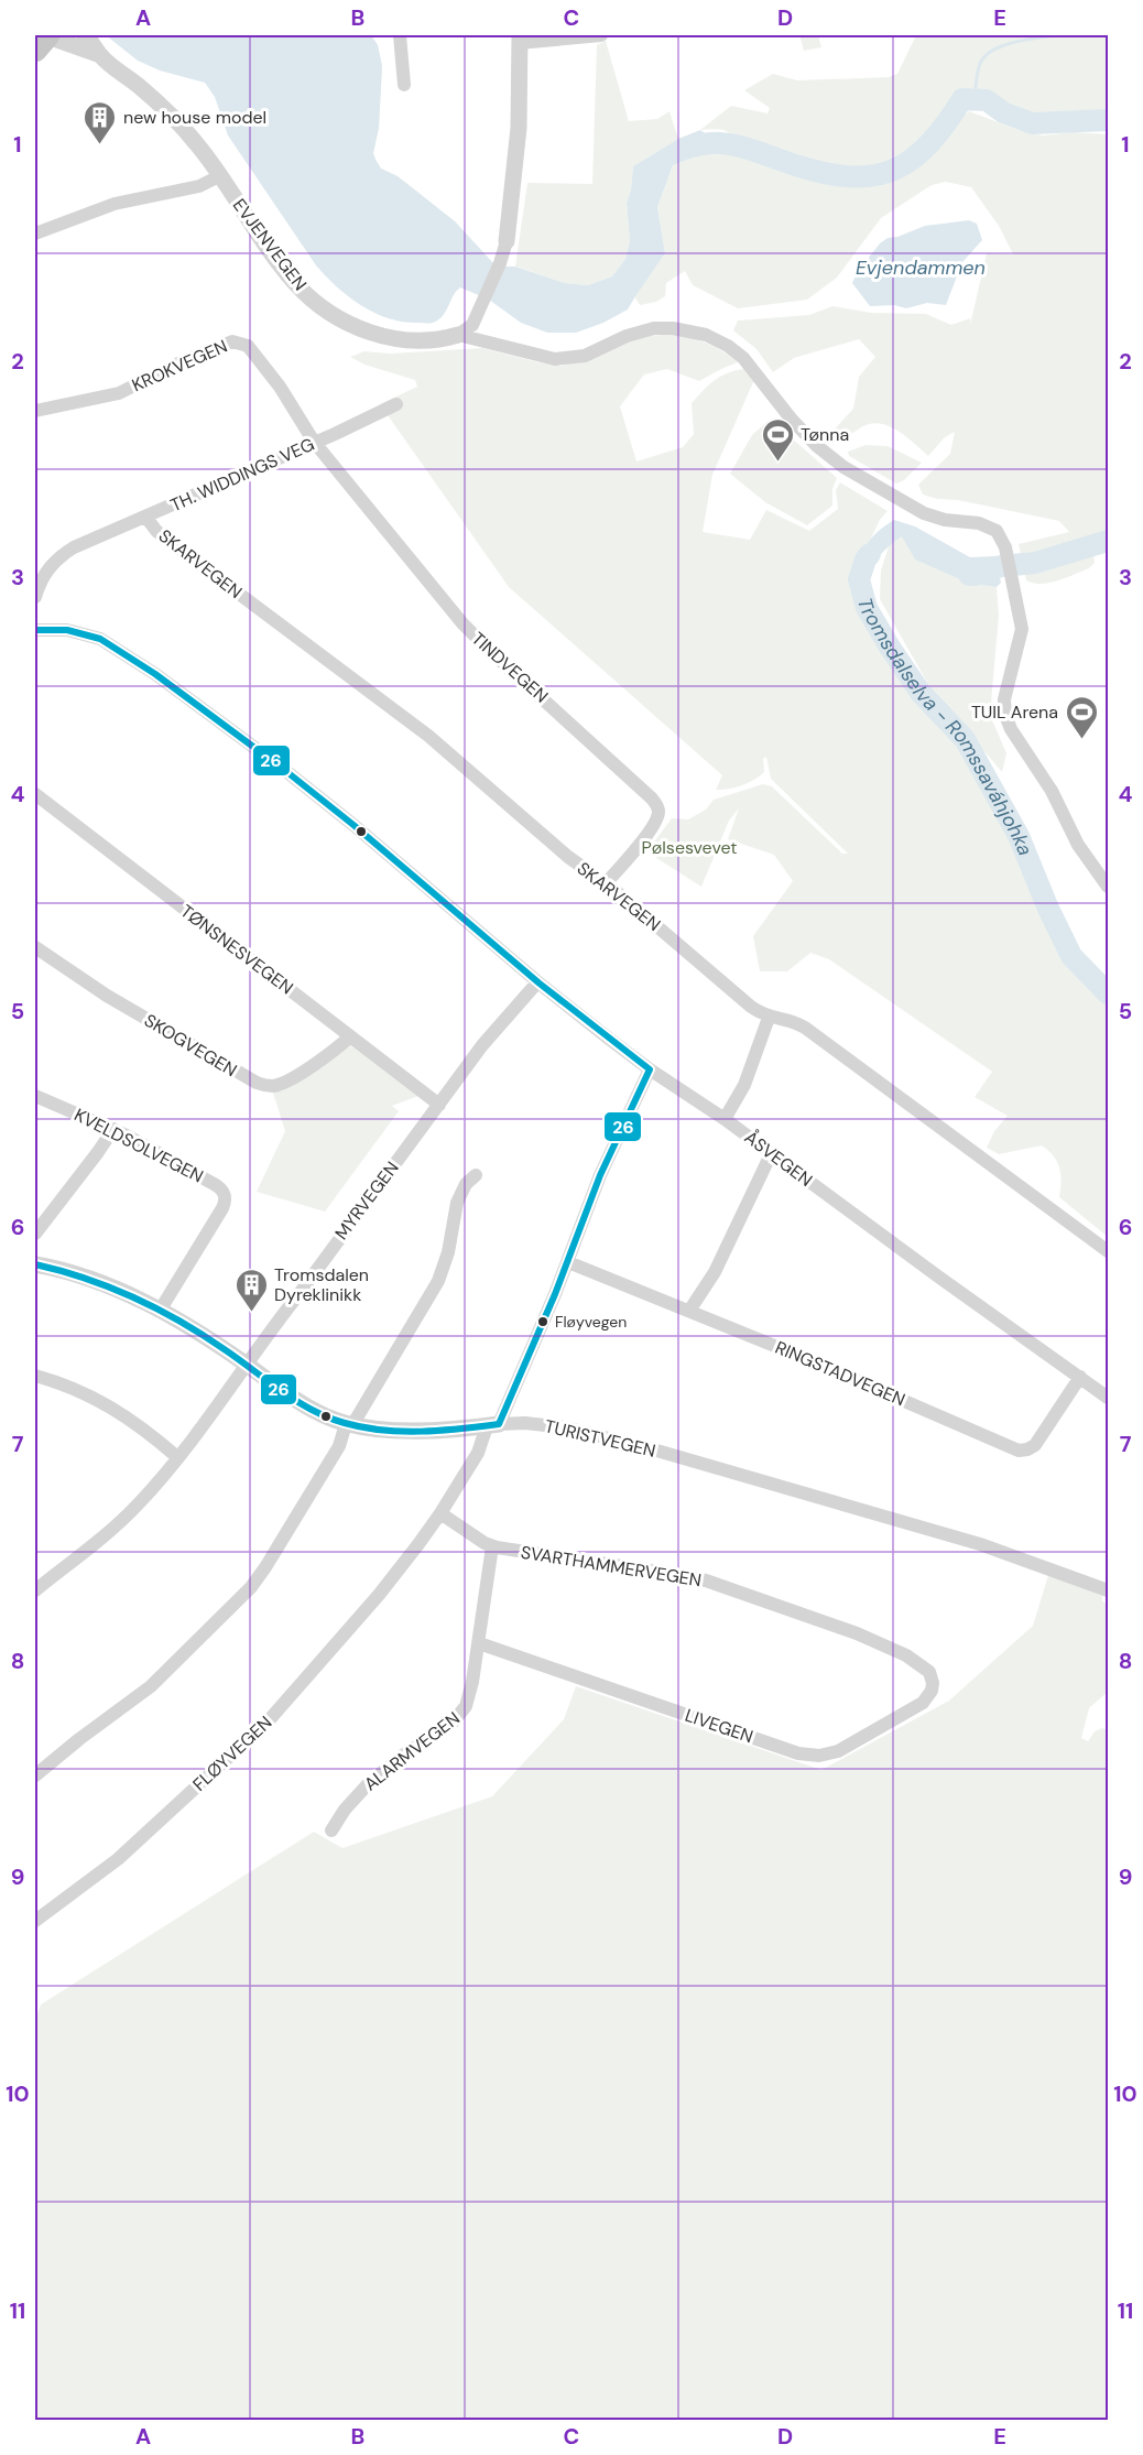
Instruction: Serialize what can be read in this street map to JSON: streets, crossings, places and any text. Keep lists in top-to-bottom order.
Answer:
{
  "streets": {
    "street": [
      "EVJENVEGEN",
      "KROKVEGEN",
      "TH. WIDDINGS VEG",
      "SKARVEGEN",
      "TINDVEGEN",
      "TØNSNESVEGEN",
      "SKOGVEGEN",
      "KVELDSOLVEGEN",
      "ÅSVEGEN",
      "MYRVEGEN",
      "RINGSTADVEGEN",
      "TURISTVEGEN",
      "SVARTHAMMERVEGEN",
      "LIVEGEN",
      "ALARMVEGEN",
      "FLØYVEGEN"
    ]
  },
  "crossings": [
    ["KROKVEGEN", "TH. WIDDINGS VEG"],
    ["KROKVEGEN", "TINDVEGEN"],
    ["TH. WIDDINGS VEG", "SKARVEGEN"],
    ["TH. WIDDINGS VEG", "TINDVEGEN"],
    ["SKARVEGEN", "TINDVEGEN"],
    ["TØNSNESVEGEN", "SKOGVEGEN"],
    ["TØNSNESVEGEN", "MYRVEGEN"],
    ["KVELDSOLVEGEN", "TURISTVEGEN"],
    ["ÅSVEGEN", "MYRVEGEN"],
    ["ÅSVEGEN", "RINGSTADVEGEN"],
    ["ÅSVEGEN", "FLØYVEGEN"],
    ["MYRVEGEN", "TURISTVEGEN"],
    ["RINGSTADVEGEN", "FLØYVEGEN"],
    ["TURISTVEGEN", "FLØYVEGEN"],
    ["SVARTHAMMERVEGEN", "LIVEGEN"],
    ["SVARTHAMMERVEGEN", "ALARMVEGEN"],
    ["SVARTHAMMERVEGEN", "FLØYVEGEN"],
    ["LIVEGEN", "ALARMVEGEN"]
  ],
  "water": ["Evjendammen", "Tromsdalselva - Romssaváhjohka"],
  "parks": ["Pølsesvevet"],
  "places": {
    "building": ["new house model", "Tromsdalen Dyreklinikk"],
    "sports": ["Tønna", "TUIL Arena"],
    "other": ["Fløyvegen"]
  },
  "lines": ["transit line 26"],
  "grid": {
    "columns": [
      "A",
      "B",
      "C",
      "D",
      "E"
    ],
    "rows": [
      "1",
      "2",
      "3",
      "4",
      "5",
      "6",
      "7",
      "8",
      "9",
      "10",
      "11"
    ]
  }
}
